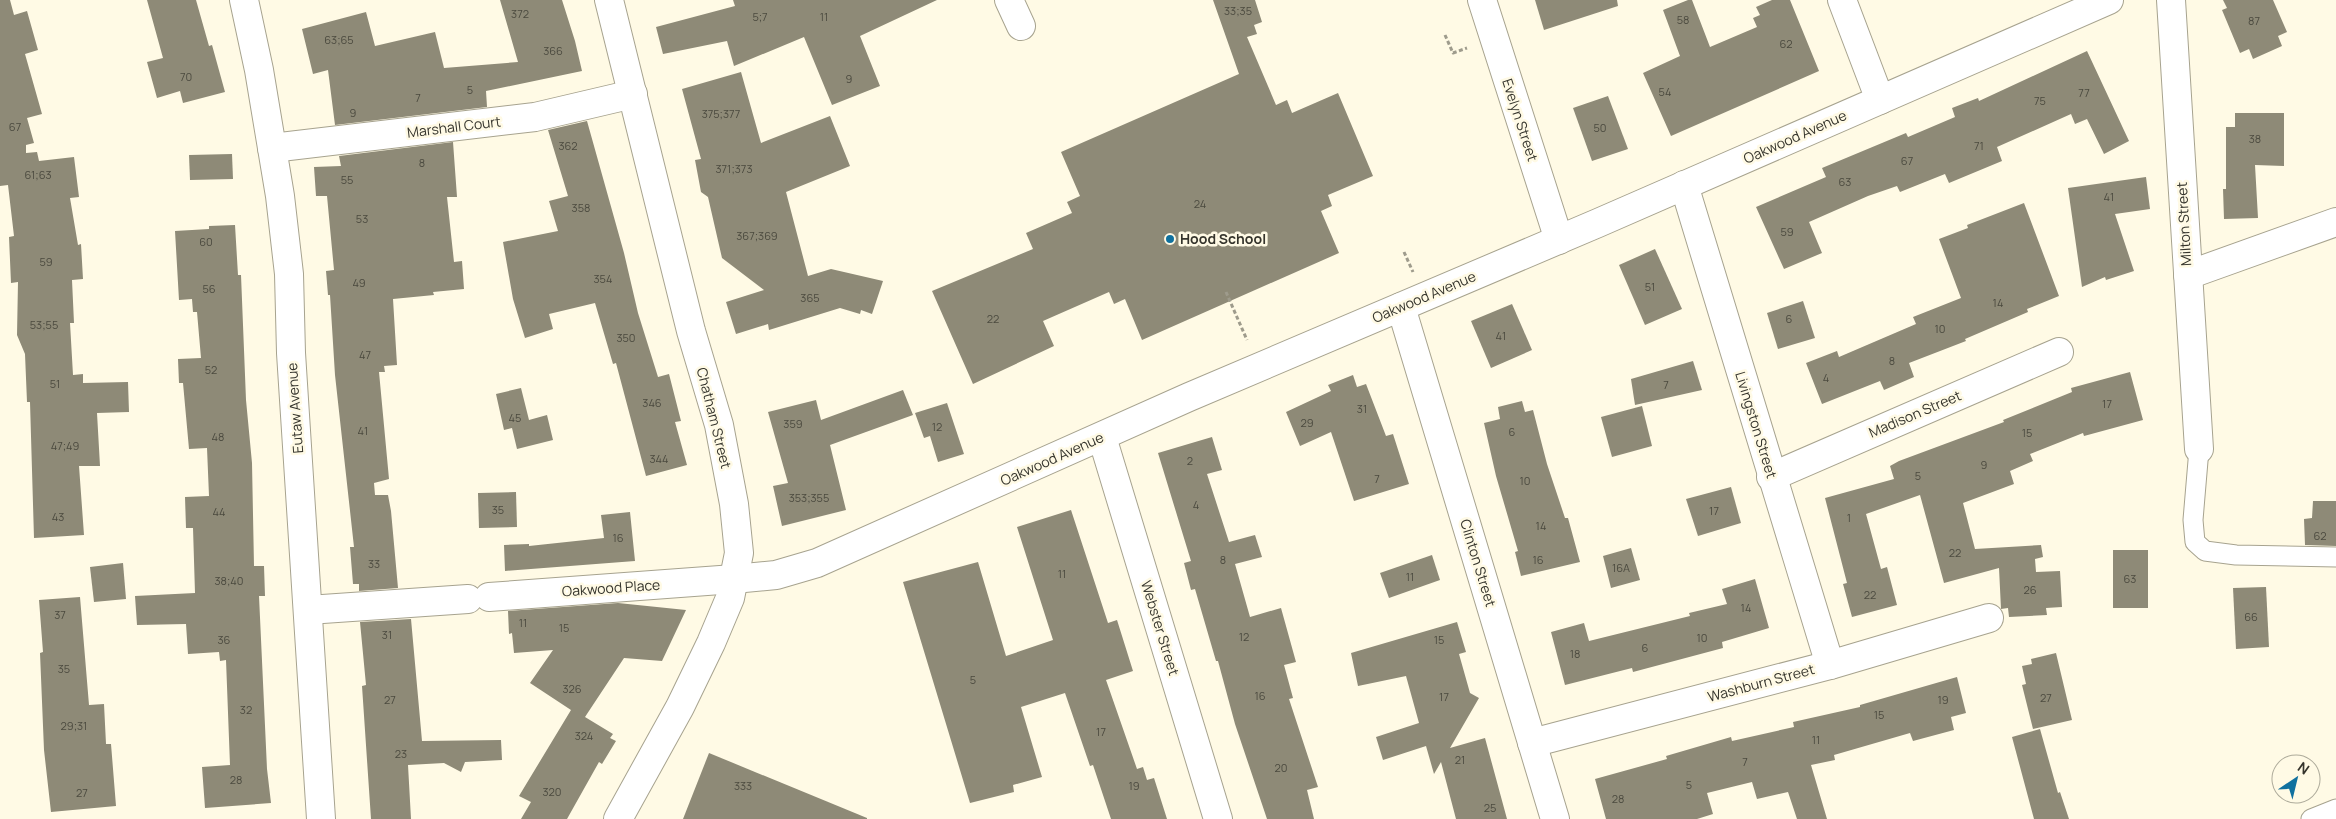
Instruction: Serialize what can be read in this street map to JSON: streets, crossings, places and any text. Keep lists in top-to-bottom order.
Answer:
{
  "streets": {
    "street": [
      "Evelyn Street",
      "Marshall Court",
      "Oakwood Avenue",
      "Milton Street",
      "Eutaw Avenue",
      "Madison Street",
      "Chatham Street",
      "Livingston Street",
      "Clinton Street",
      "Oakwood Place",
      "Webster Street",
      "Washburn Street"
    ]
  },
  "crossings": [
    ["Evelyn Street", "Oakwood Avenue"],
    ["Marshall Court", "Eutaw Avenue"],
    ["Marshall Court", "Chatham Street"],
    ["Oakwood Avenue", "Chatham Street"],
    ["Oakwood Avenue", "Livingston Street"],
    ["Oakwood Avenue", "Clinton Street"],
    ["Oakwood Avenue", "Oakwood Place"],
    ["Oakwood Avenue", "Webster Street"],
    ["Eutaw Avenue", "Oakwood Place"],
    ["Madison Street", "Livingston Street"],
    ["Chatham Street", "Oakwood Place"],
    ["Livingston Street", "Washburn Street"],
    ["Clinton Street", "Washburn Street"]
  ],
  "places": ["Hood School"],
  "house_numbers": [
    "33;35",
    "372",
    "5;7",
    "11",
    "58",
    "87",
    "63;65",
    "62",
    "366",
    "70",
    "9",
    "5",
    "54",
    "77",
    "7",
    "75",
    "9",
    "375;377",
    "67",
    "50",
    "38",
    "362",
    "71",
    "67",
    "8",
    "371;373",
    "61;63",
    "55",
    "63",
    "41",
    "24",
    "358",
    "53",
    "59",
    "367;369",
    "60",
    "59",
    "354",
    "49",
    "51",
    "56",
    "365",
    "14",
    "22",
    "6",
    "53;55",
    "10",
    "41",
    "350",
    "47",
    "8",
    "52",
    "4",
    "51",
    "7",
    "346",
    "17",
    "31",
    "45",
    "29",
    "359",
    "12",
    "41",
    "6",
    "15",
    "48",
    "47;49",
    "344",
    "2",
    "9",
    "5",
    "7",
    "10",
    "353;355",
    "4",
    "35",
    "17",
    "44",
    "43",
    "1",
    "14",
    "62",
    "16",
    "22",
    "8",
    "16",
    "33",
    "16A",
    "11",
    "11",
    "63",
    "38;40",
    "26",
    "22",
    "14",
    "37",
    "66",
    "11",
    "15",
    "31",
    "12",
    "10",
    "36",
    "15",
    "6",
    "18",
    "35",
    "5",
    "326",
    "16",
    "17",
    "27",
    "27",
    "19",
    "32",
    "15",
    "29;31",
    "17",
    "324",
    "11",
    "23",
    "21",
    "7",
    "20",
    "28",
    "5",
    "333",
    "19",
    "320",
    "27",
    "28",
    "25"
  ],
  "north": "top right"
}
